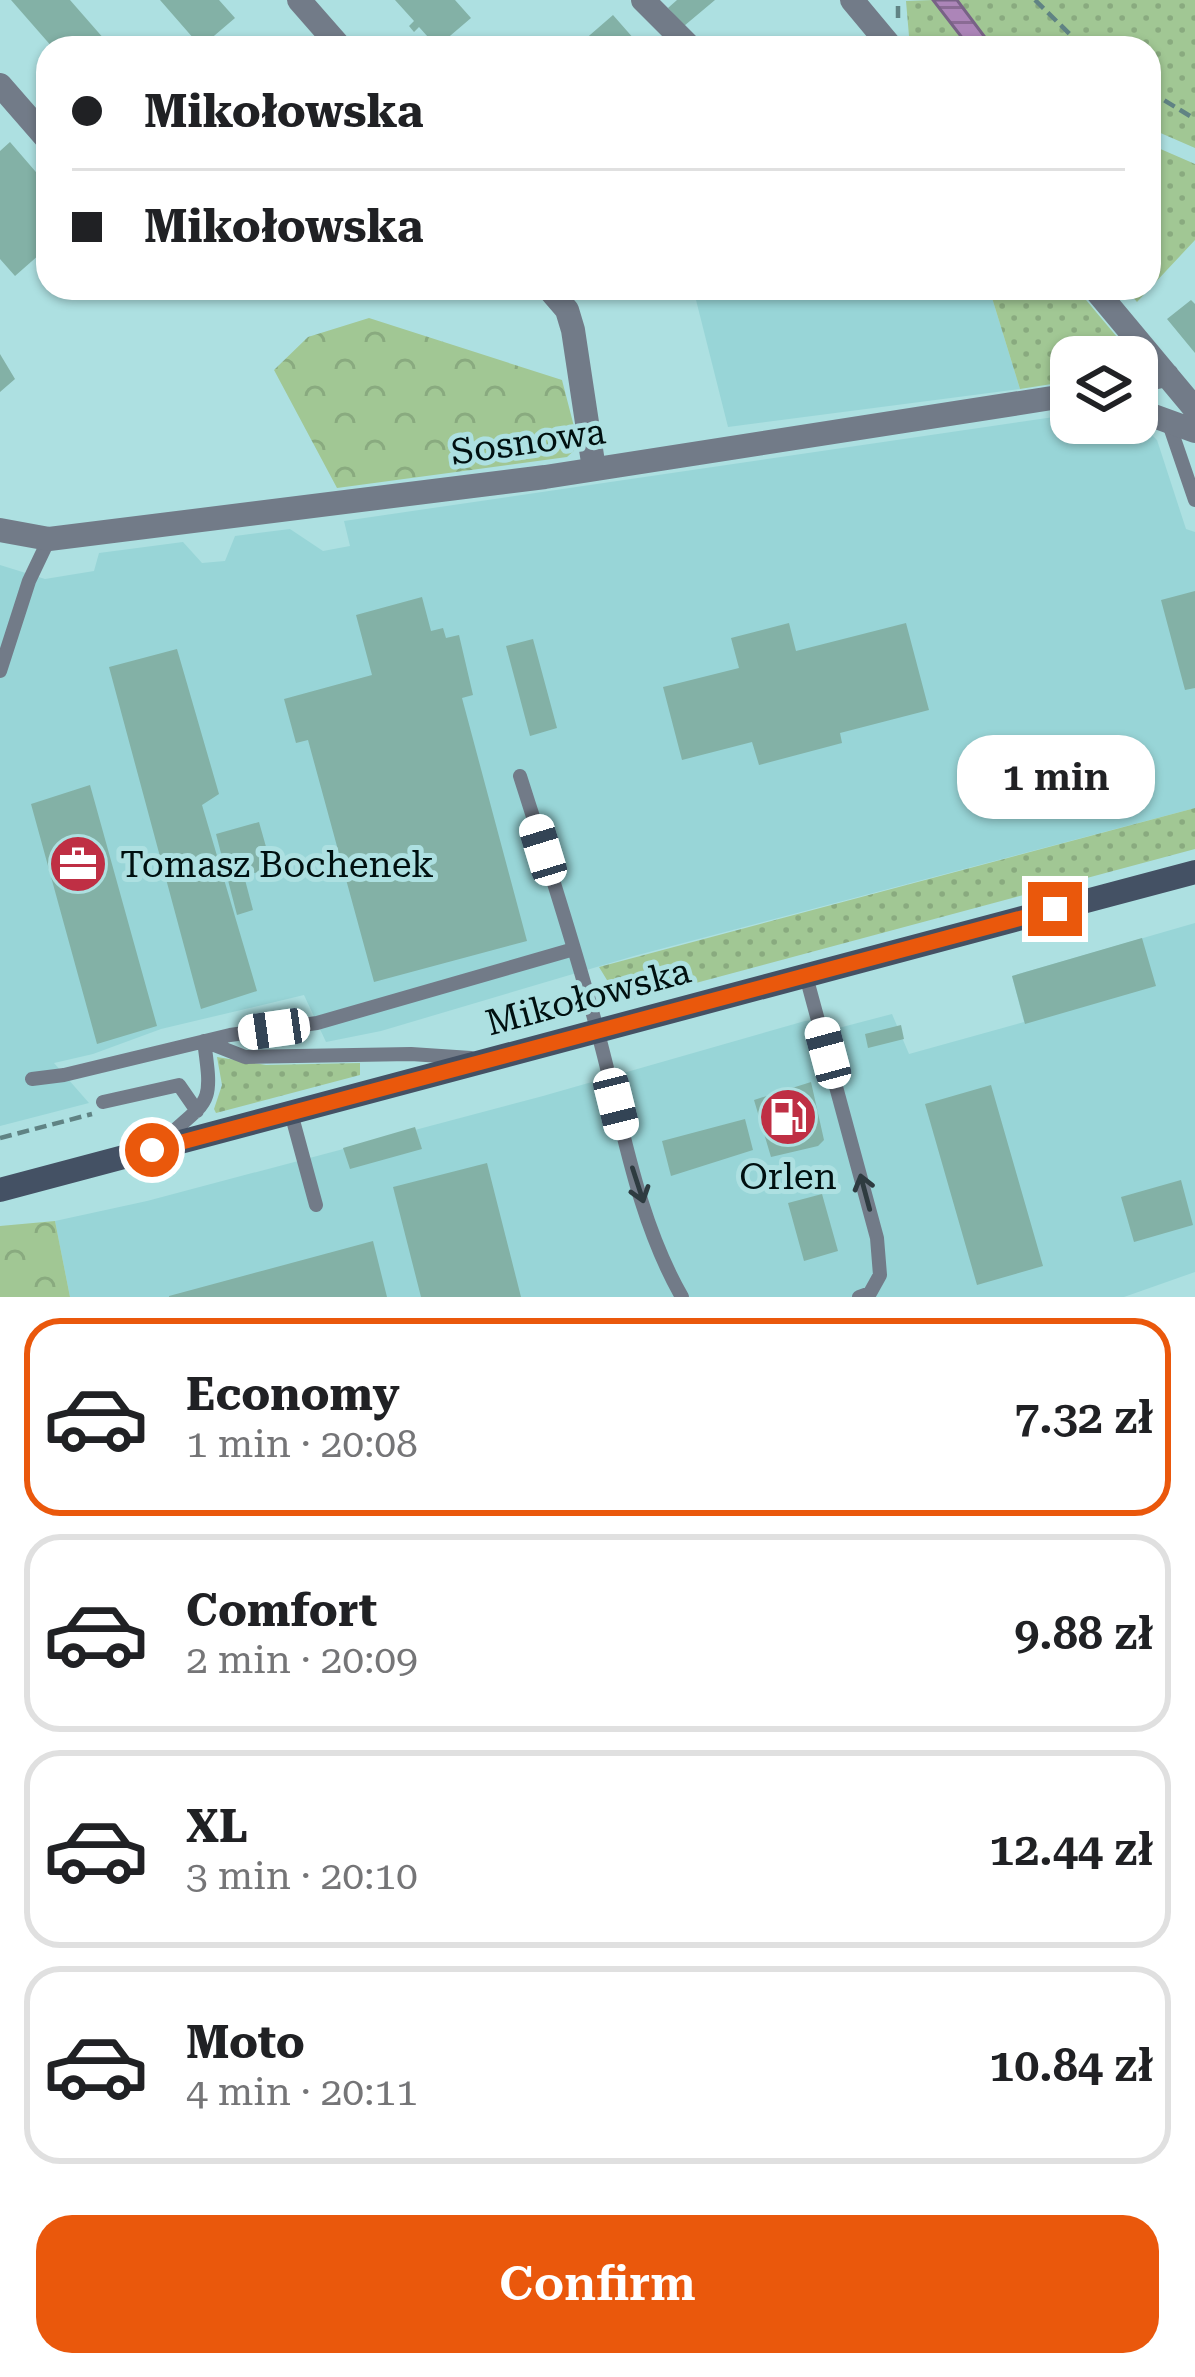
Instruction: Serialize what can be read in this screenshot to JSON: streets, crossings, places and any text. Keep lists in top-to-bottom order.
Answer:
{
  "streets": {
    "main road": ["Mikołowska"],
    "street": ["Sosnowa"]
  },
  "places": {
    "office": ["Tomasz Bochenek"],
    "fuel station": ["Orlen"]
  },
  "page": {
    "banner": ["Mikołowska", "Mikołowska"],
    "bubble": "1 min",
    "list": [
      {
        "name": "Economy",
        "note": "1 min · 20:08",
        "value": "7.32 zł"
      },
      {
        "name": "Comfort",
        "note": "2 min · 20:09",
        "value": "9.88 zł"
      },
      {
        "name": "XL",
        "note": "3 min · 20:10",
        "value": "12.44 zł"
      },
      {
        "name": "Moto",
        "note": "4 min · 20:11",
        "value": "10.84 zł"
      }
    ],
    "buttons": "Confirm"
  }
}
